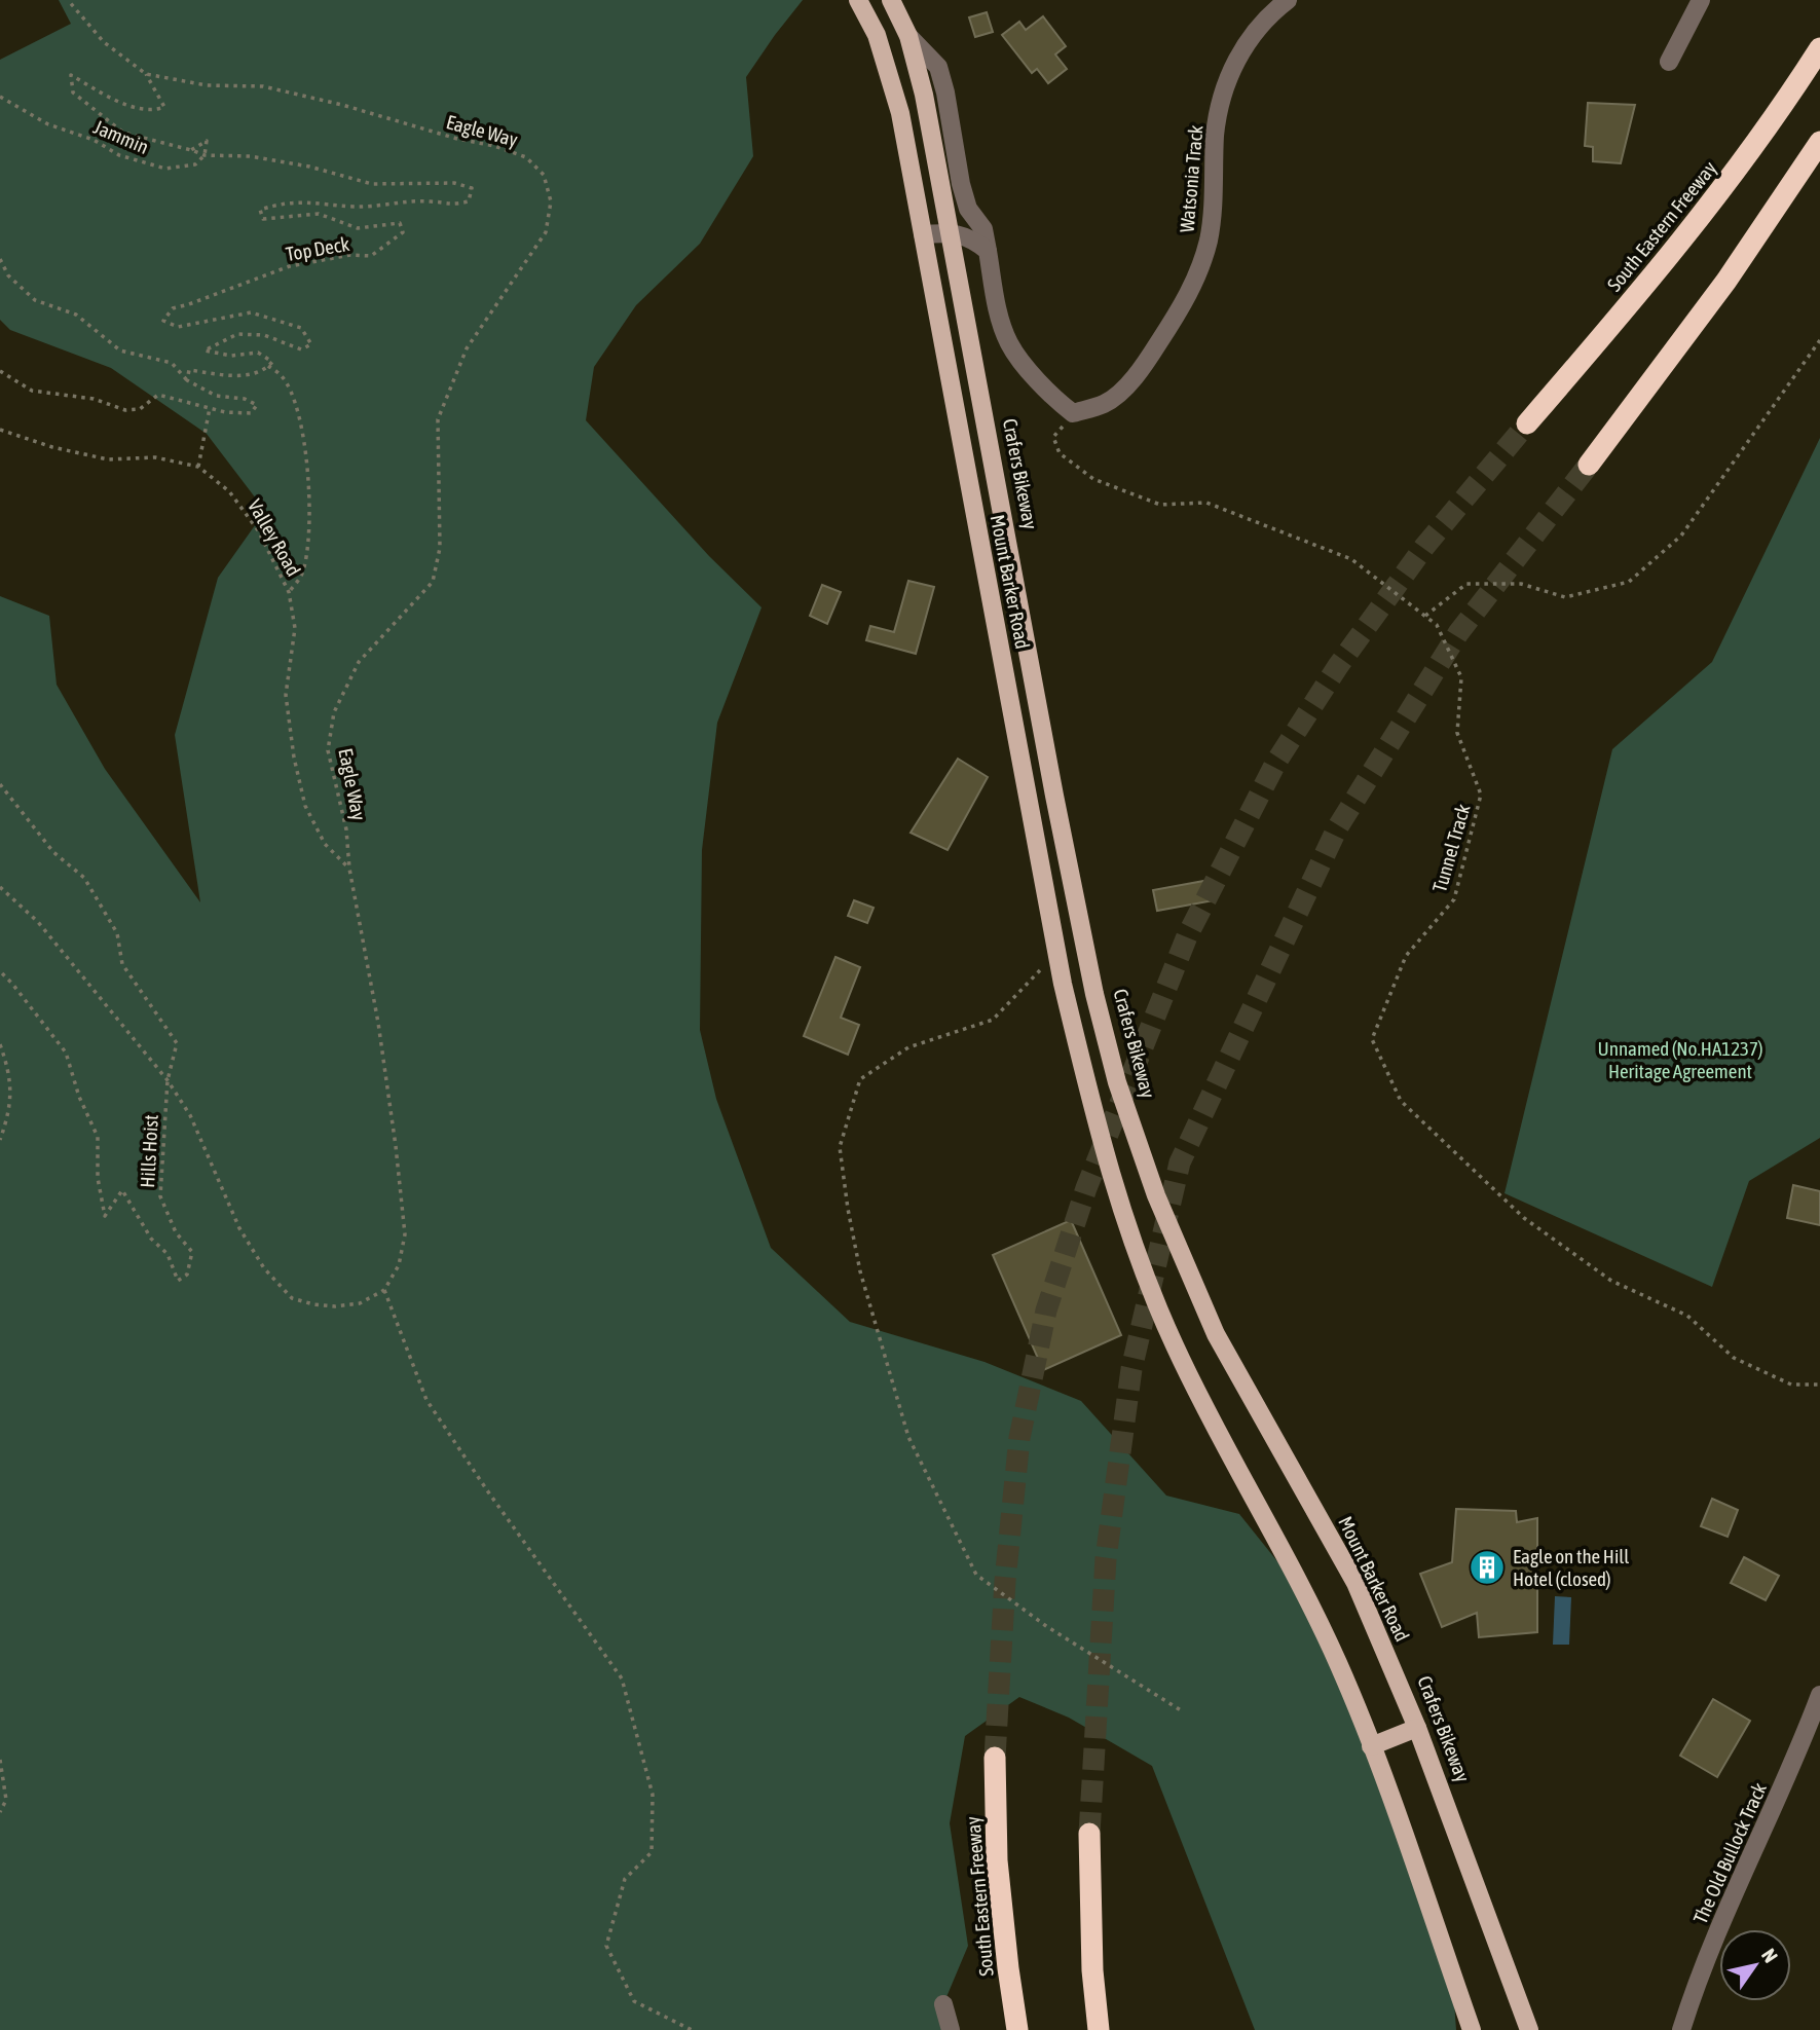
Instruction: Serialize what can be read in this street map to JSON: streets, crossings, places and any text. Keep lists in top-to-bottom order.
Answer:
{
  "streets": {
    "highway": ["South Eastern Freeway"],
    "main road": ["Mount Barker Road"],
    "street": ["Watsonia Track", "The Old Bullock Track"],
    "path": [
      "Eagle Way",
      "Jammin",
      "Top Deck",
      "Valley Road",
      "Tunnel Track",
      "Hills Hoist"
    ]
  },
  "crossings": [
    ["Eagle Way", "Top Deck"],
    ["Eagle Way", "Valley Road"],
    ["Jammin", "Top Deck"],
    ["Watsonia Track", "Tunnel Track"]
  ],
  "parks": ["Unnamed (No.HA1237) Heritage Agreement"],
  "places": {
    "building": ["Eagle on the Hill Hotel (closed)"]
  },
  "north": "top right"
}
